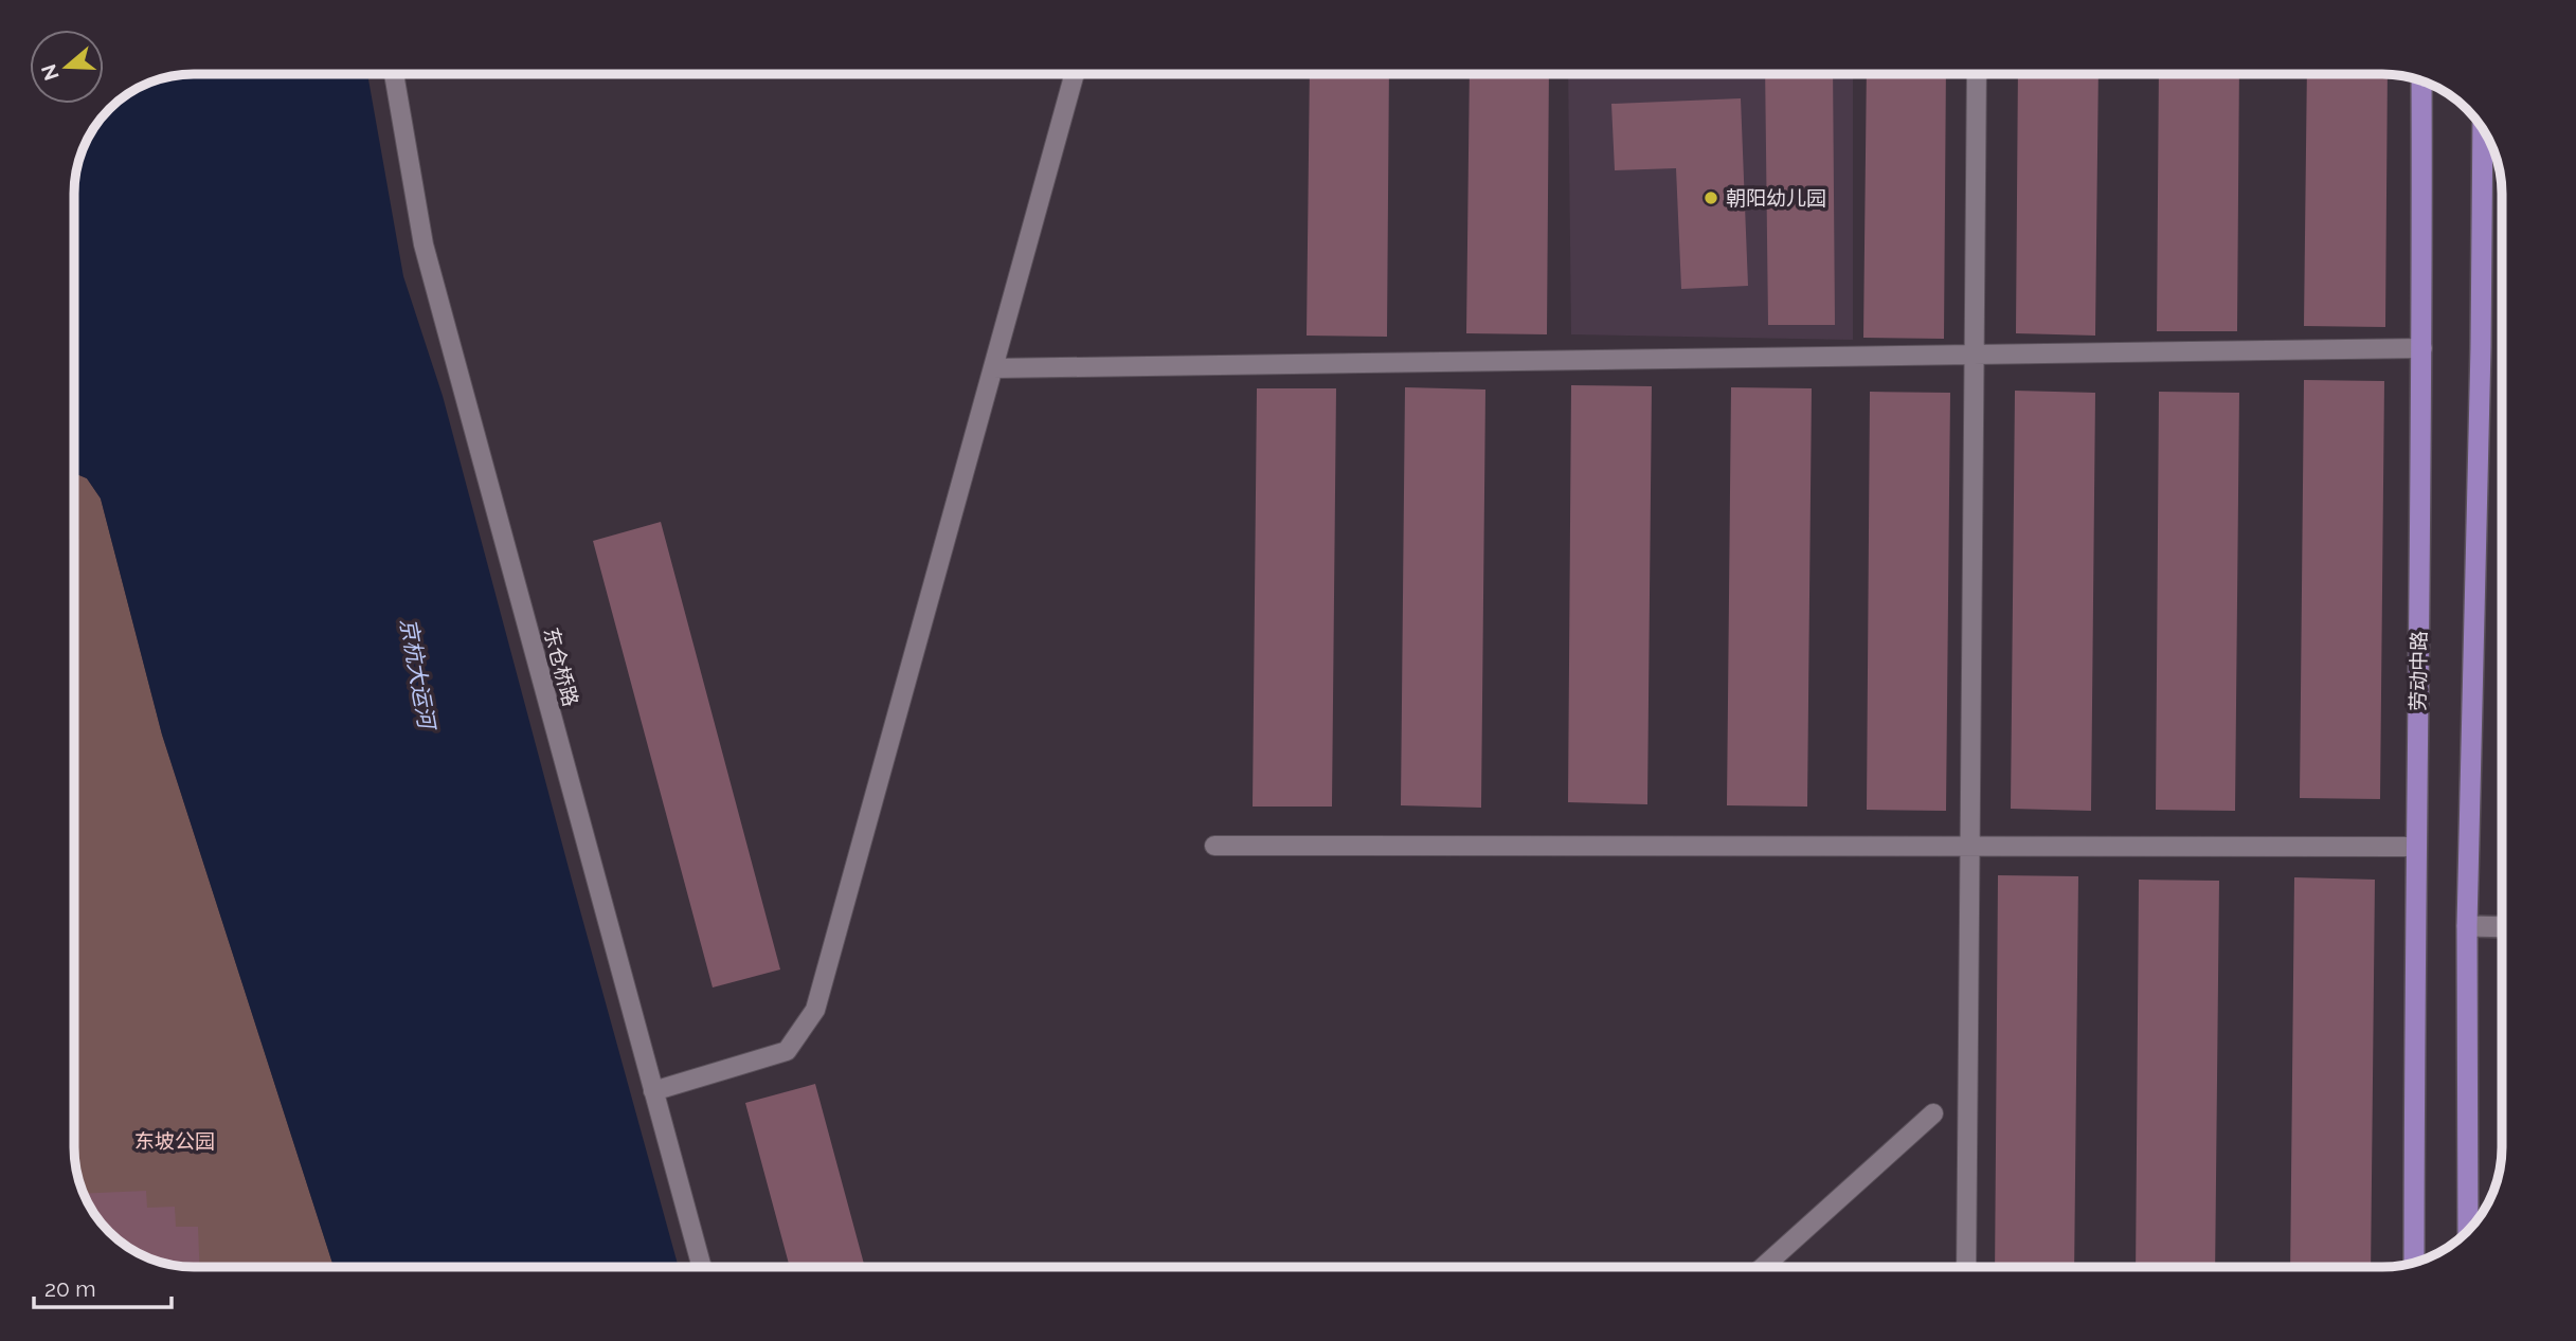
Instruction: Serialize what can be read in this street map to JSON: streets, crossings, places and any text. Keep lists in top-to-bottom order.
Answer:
{
  "streets": {
    "main road": ["劳动中路"],
    "lane": ["东仓桥路"]
  },
  "water": ["京杭大运河"],
  "parks": ["东坡公园"],
  "places": ["朝阳幼儿园"],
  "scale_bar": "20 m",
  "north": "left"
}
